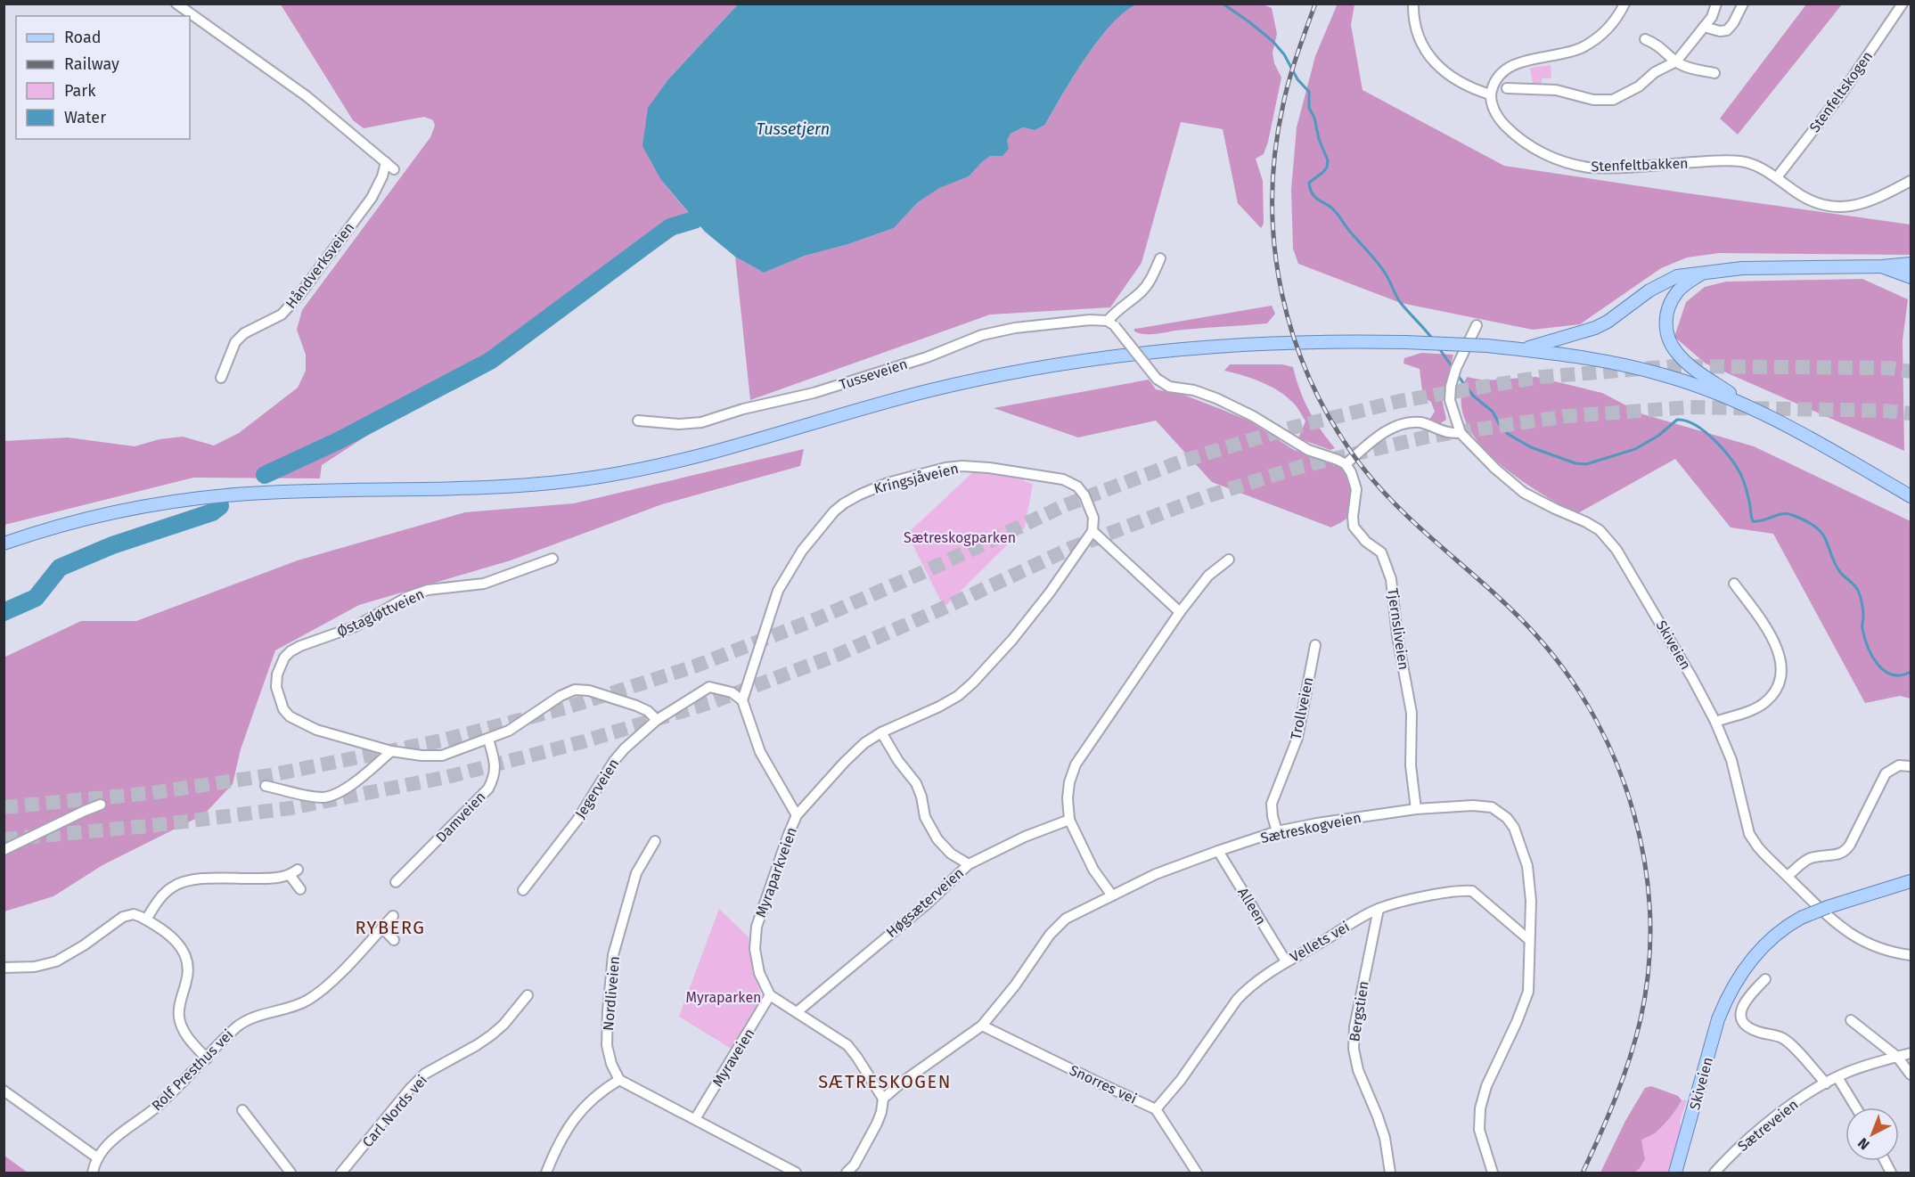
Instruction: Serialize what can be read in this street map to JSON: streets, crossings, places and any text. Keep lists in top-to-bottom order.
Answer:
{
  "streets": {
    "main road": ["Skiveien"],
    "street": [
      "Stenfeltskogen",
      "Stenfeltbakken",
      "Håndverksveien",
      "Tusseveien",
      "Kringsjåveien",
      "Østagløttveien",
      "Tjernsliveien",
      "Trollveien",
      "Jegerveien",
      "Damveien",
      "Sætreskogveien",
      "Myraparkveien",
      "Høgsæterveien",
      "Alleen",
      "Vellets vei",
      "Nordliveien",
      "Bergstien",
      "Myraveien",
      "Rolf Presthus vei",
      "Snorres vei",
      "Carl Nords vei",
      "Sætreveien"
    ]
  },
  "crossings": [
    ["Stenfeltskogen", "Stenfeltbakken"],
    ["Kringsjåveien", "Jegerveien"],
    ["Kringsjåveien", "Myraparkveien"],
    ["Østagløttveien", "Jegerveien"],
    ["Østagløttveien", "Damveien"],
    ["Tjernsliveien", "Sætreskogveien"],
    ["Trollveien", "Sætreskogveien"],
    ["Sætreskogveien", "Alleen"],
    ["Sætreskogveien", "Vellets vei"],
    ["Sætreskogveien", "Snorres vei"],
    ["Myraparkveien", "Myraveien"],
    ["Alleen", "Vellets vei"],
    ["Vellets vei", "Bergstien"],
    ["Vellets vei", "Snorres vei"]
  ],
  "districts": ["RYBERG", "SÆTRESKOGEN"],
  "water": ["Tussetjern"],
  "parks": ["Sætreskogparken", "Myraparken"],
  "legend": [
    "Road",
    "Railway",
    "Park",
    "Water"
  ],
  "north": "bottom left"
}
